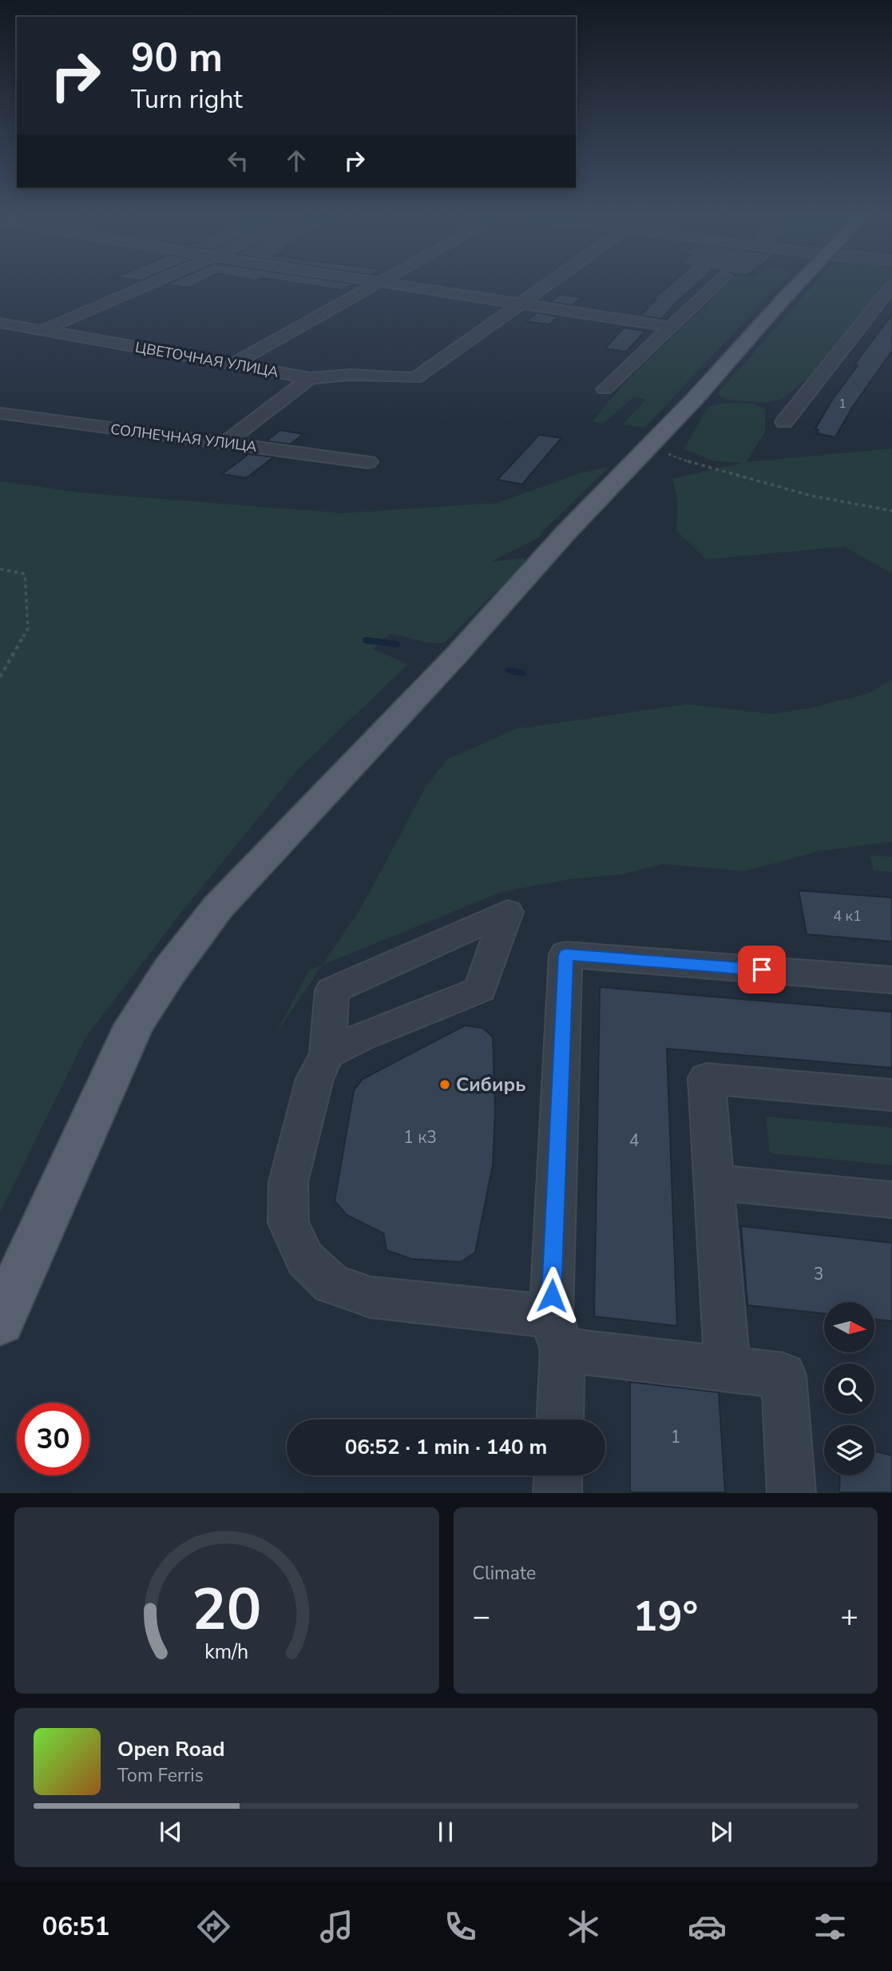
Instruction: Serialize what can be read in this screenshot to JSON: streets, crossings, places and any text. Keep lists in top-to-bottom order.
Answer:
{
  "streets": {
    "street": ["ЦВЕТОЧНАЯ УЛИЦА", "СОЛНЕЧНАЯ УЛИЦА"]
  },
  "places": ["Сибирь"],
  "house_numbers": [
    "1",
    "4 к1",
    "1 к3",
    "4",
    "3",
    "1"
  ],
  "north": "right",
  "page": {
    "turn": ["90 m", "Turn right"],
    "limit": "30",
    "trip": "06:52 · 1 min · 140 m",
    "tile": "Climate",
    "heat": ["−", "19°", "+"],
    "song": ["Open Road", "Tom Ferris"],
    "tabs": "06:51",
    "gauge": ["20", "km/h"]
  }
}
